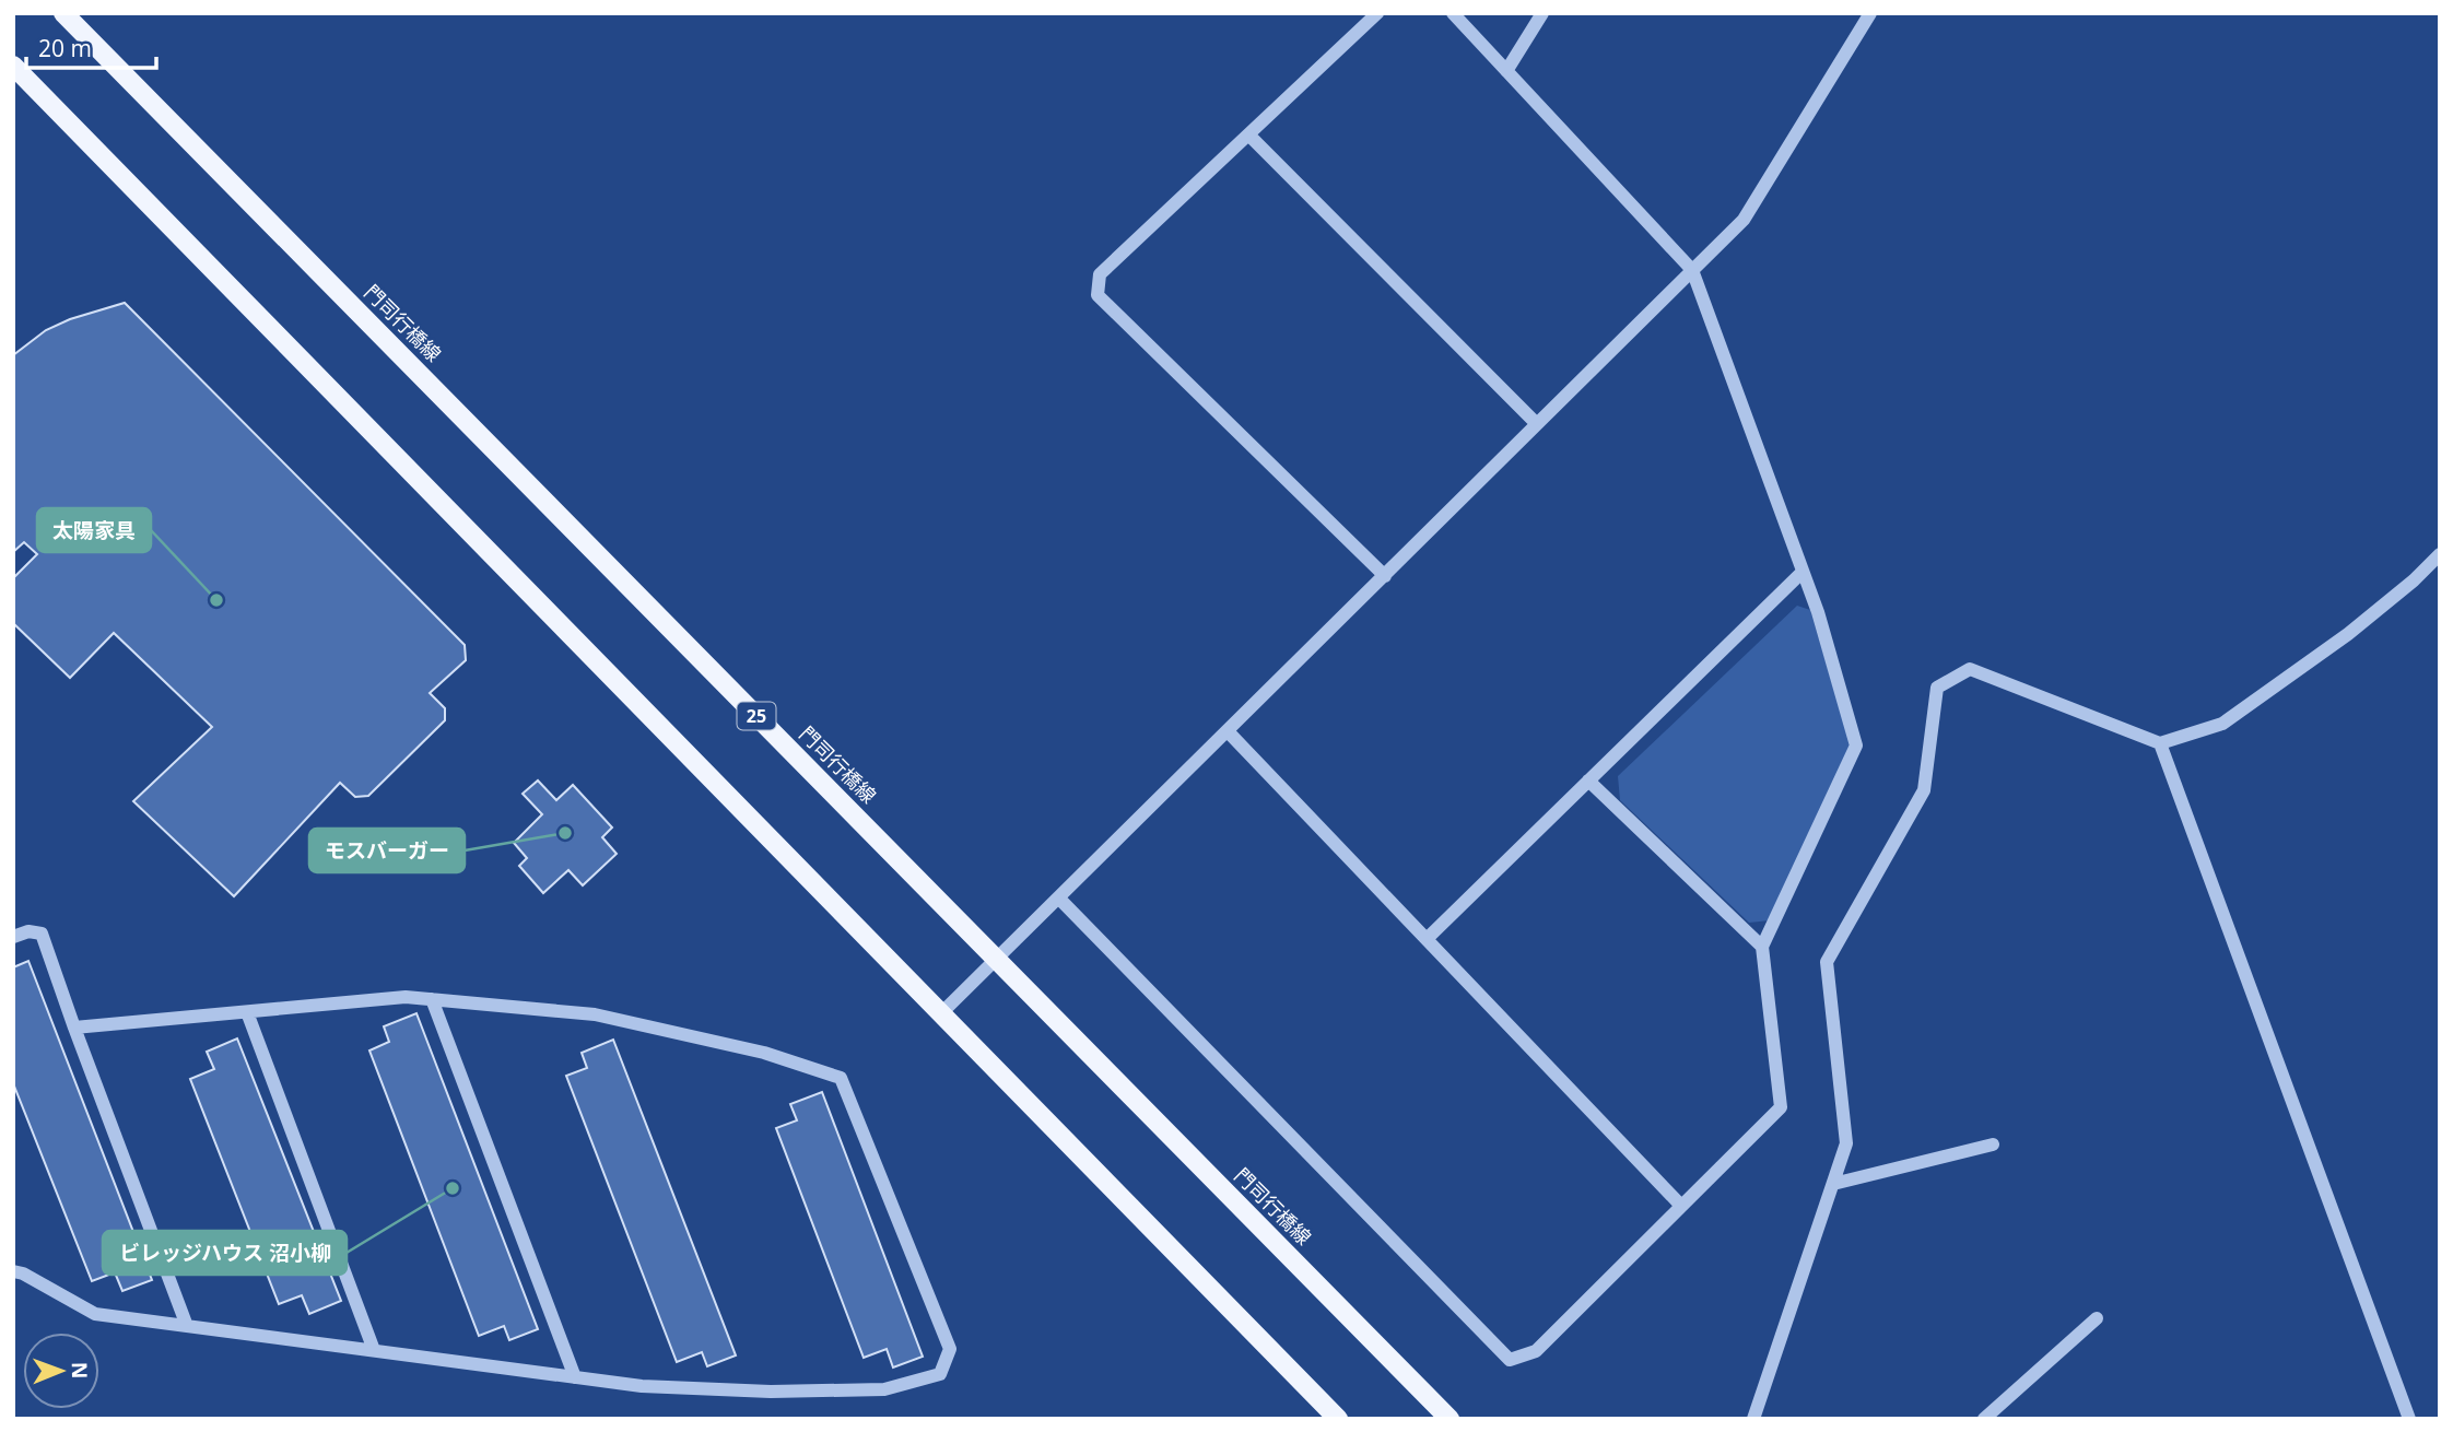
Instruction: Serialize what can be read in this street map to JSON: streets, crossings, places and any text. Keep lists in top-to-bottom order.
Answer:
{
  "streets": {
    "main road": ["門司行橋線", "25"]
  },
  "places": ["太陽家具", "モスバーガー", "ビレッジハウス 沼小柳"],
  "scale_bar": "20 m",
  "north": "right"
}
